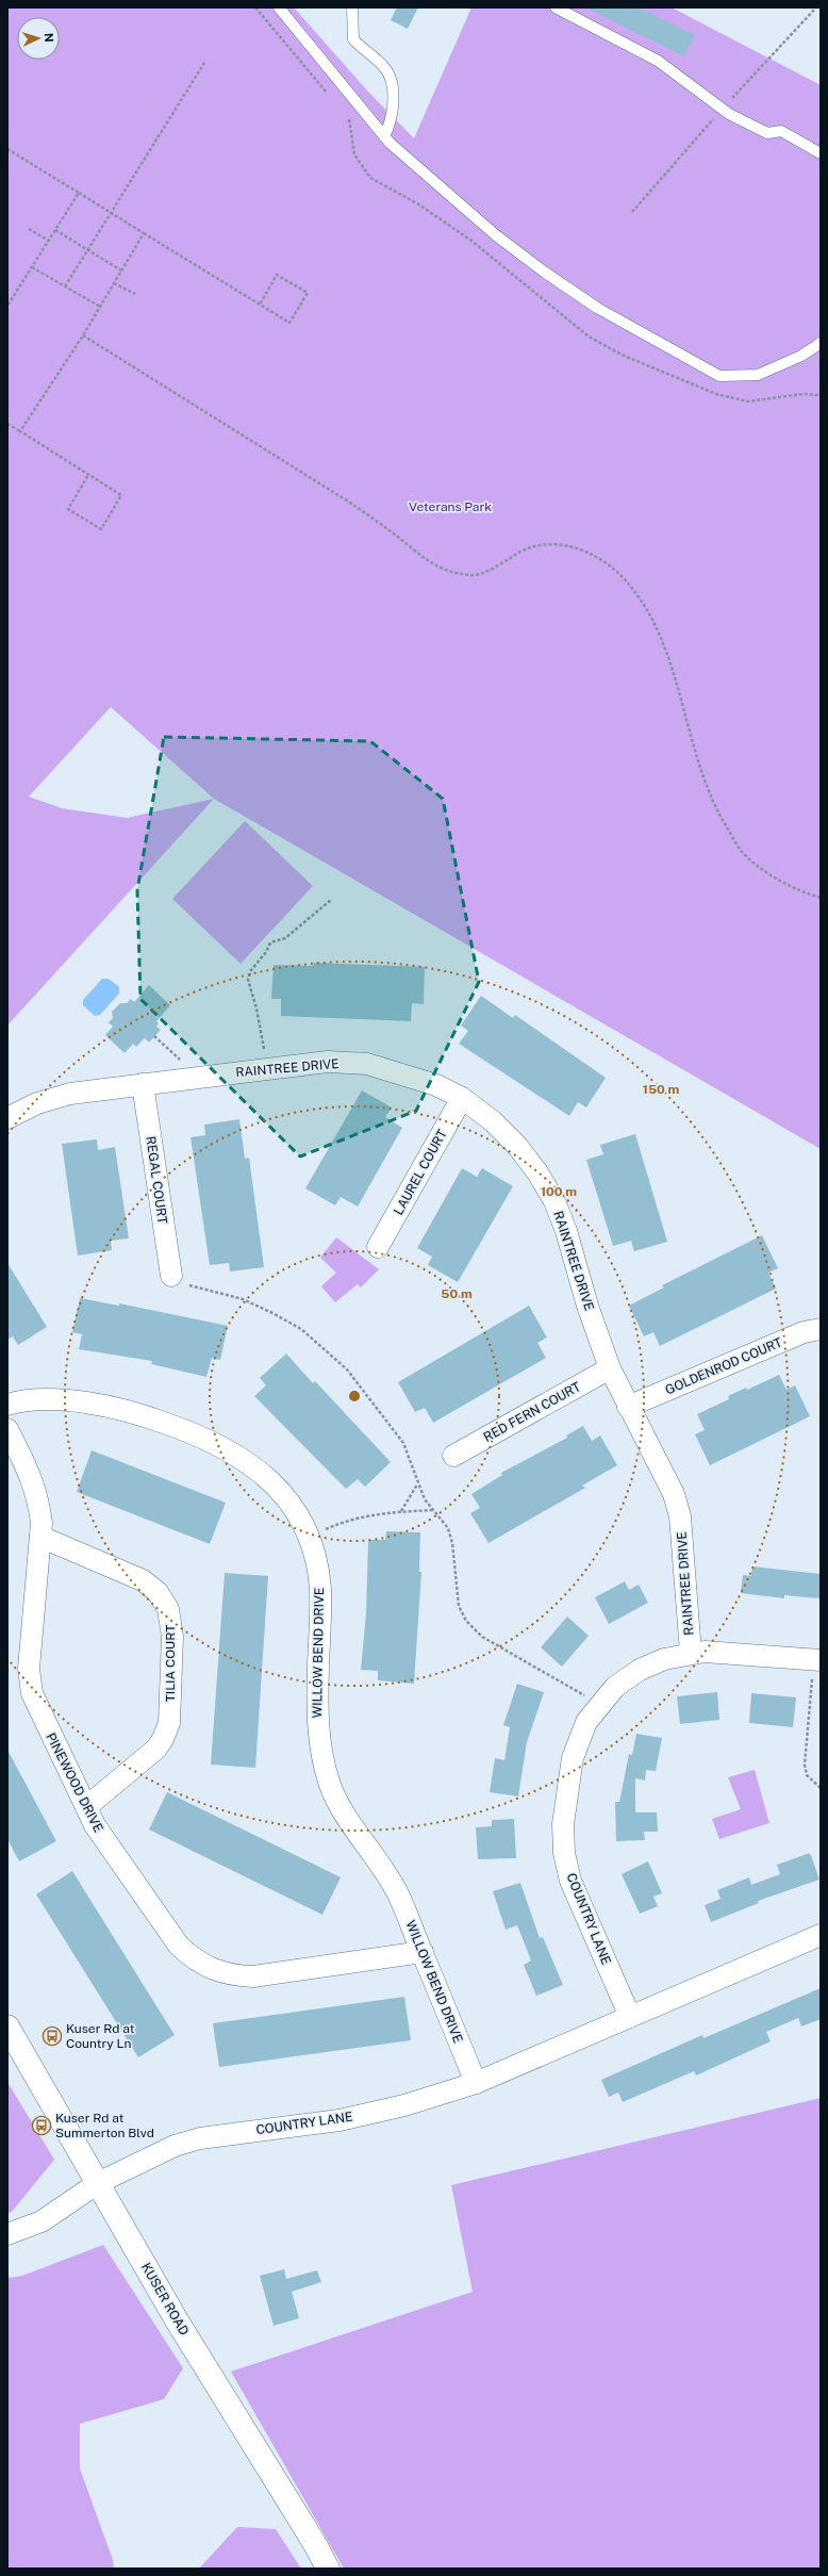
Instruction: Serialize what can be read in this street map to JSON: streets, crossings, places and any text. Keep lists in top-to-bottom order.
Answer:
{
  "streets": {
    "street": [
      "RAINTREE DRIVE",
      "LAUREL COURT",
      "REGAL COURT",
      "GOLDENROD COURT",
      "RED FERN COURT",
      "WILLOW BEND DRIVE",
      "TILIA COURT",
      "PINEWOOD DRIVE",
      "COUNTRY LANE",
      "KUSER ROAD"
    ]
  },
  "crossings": [
    ["RAINTREE DRIVE", "LAUREL COURT"],
    ["RAINTREE DRIVE", "REGAL COURT"],
    ["RAINTREE DRIVE", "GOLDENROD COURT"],
    ["RAINTREE DRIVE", "RED FERN COURT"],
    ["RAINTREE DRIVE", "COUNTRY LANE"],
    ["WILLOW BEND DRIVE", "PINEWOOD DRIVE"],
    ["WILLOW BEND DRIVE", "COUNTRY LANE"],
    ["TILIA COURT", "PINEWOOD DRIVE"],
    ["COUNTRY LANE", "KUSER ROAD"]
  ],
  "parks": ["Veterans Park"],
  "places": {
    "bus stop": ["Kuser Rd at Country Ln", "Kuser Rd at Summerton Blvd"]
  },
  "north": "right",
  "rings": ["150 m", "100 m", "50 m"]
}
